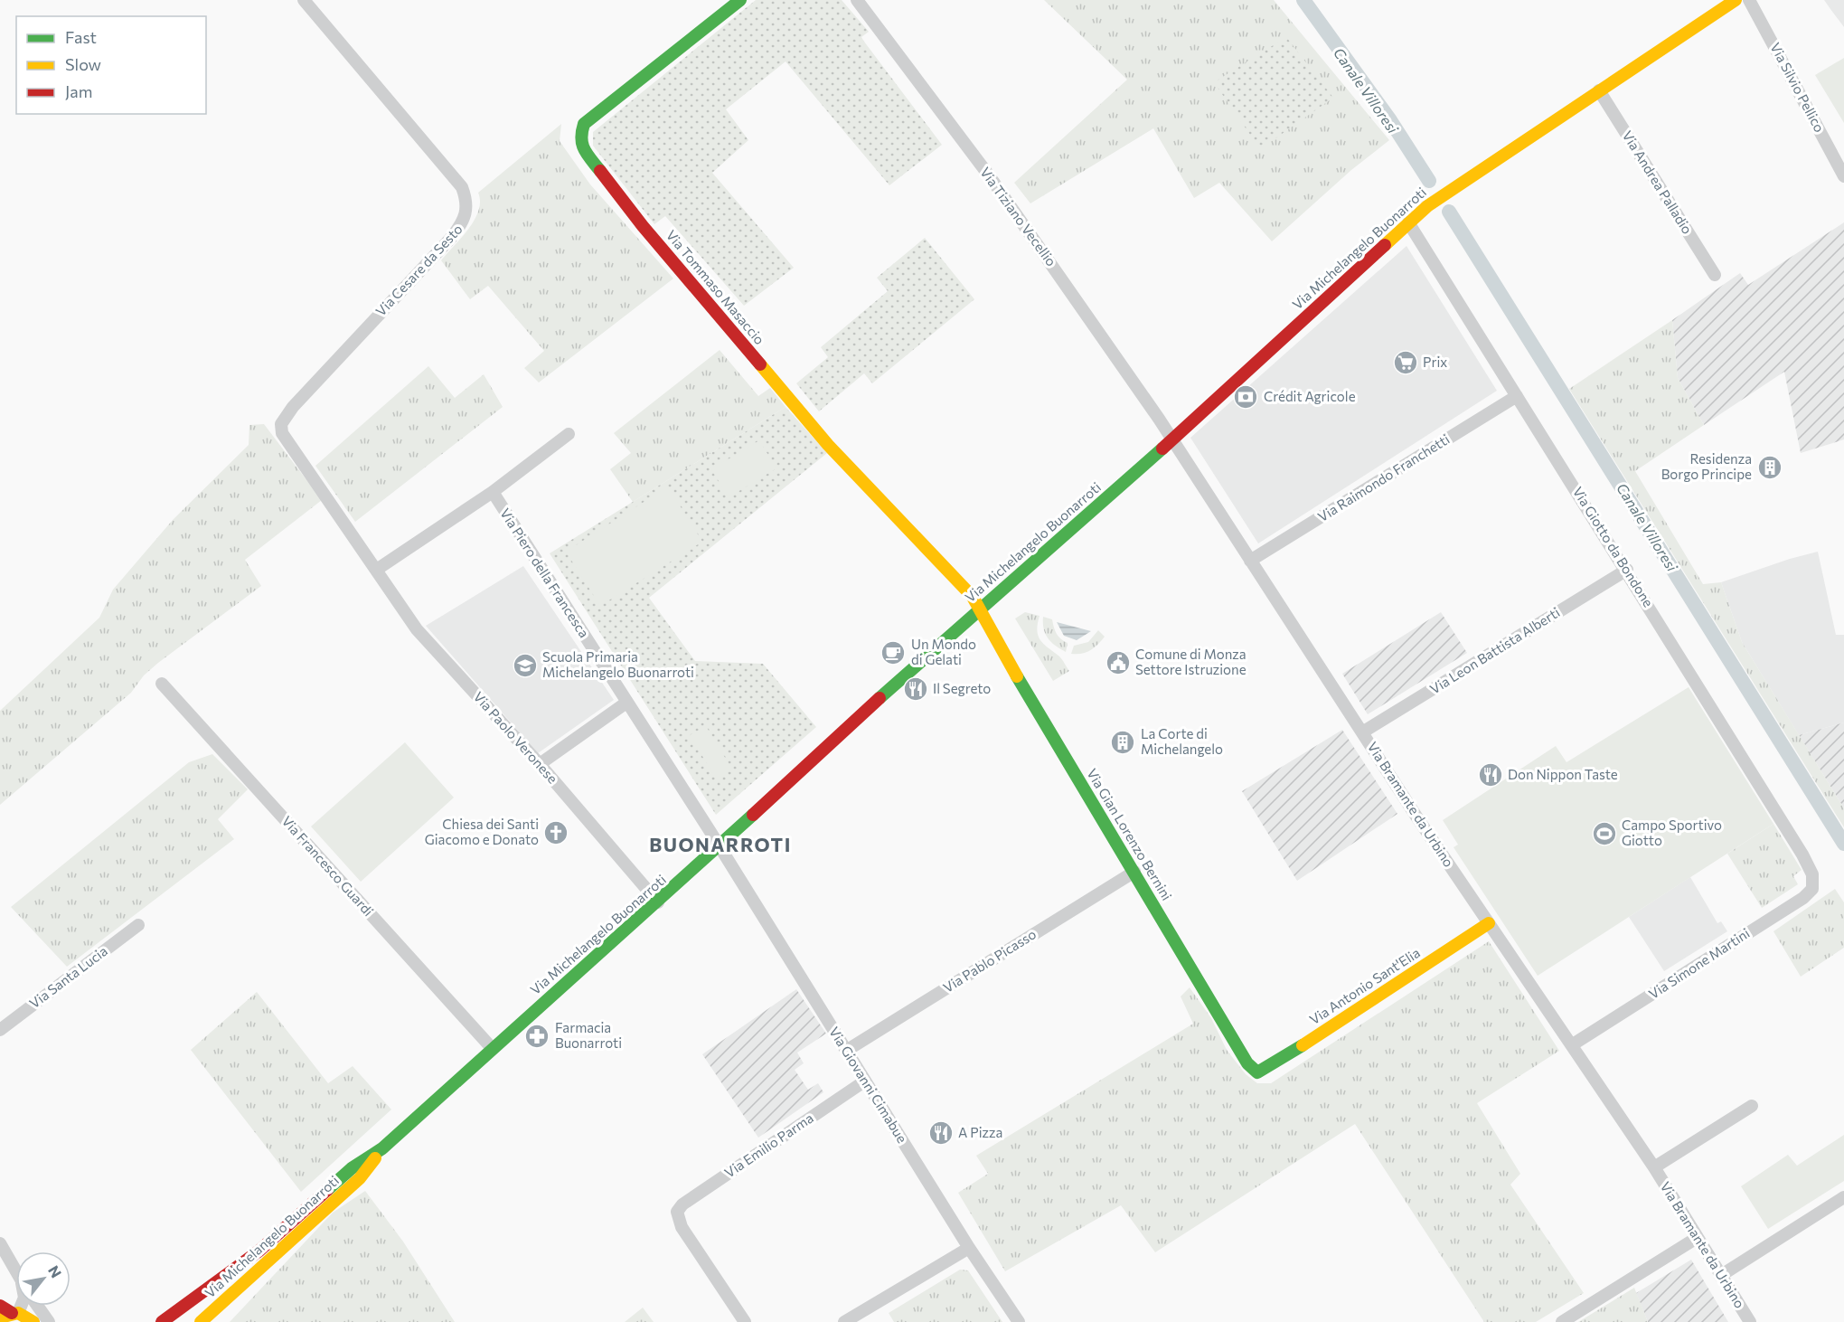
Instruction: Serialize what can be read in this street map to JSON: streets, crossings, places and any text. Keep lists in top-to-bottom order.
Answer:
{
  "streets": {
    "street": [
      "Via Silvio Pellico",
      "Via Andrea Palladio",
      "Via Tiziano Vecellio",
      "Via Michelangelo Buonarroti",
      "Via Cesare da Sesto",
      "Via Tommaso Masaccio",
      "Via Raimondo Franchetti",
      "Via Giotto da Bondone",
      "Via Piero della Francesca",
      "Via Leon Battista Alberti",
      "Via Paolo Veronese",
      "Via Bramante da Urbino",
      "Via Gian Lorenzo Bernini",
      "Via Francesco Guardi",
      "Via Pablo Picasso",
      "Via Simone Martini",
      "Via Santa Lucia",
      "Via Antonio Sant'Elia",
      "Via Giovanni Cimabue",
      "Via Emilio Parma"
    ]
  },
  "crossings": [
    ["Via Andrea Palladio", "Via Michelangelo Buonarroti"],
    ["Via Tiziano Vecellio", "Via Michelangelo Buonarroti"],
    ["Via Tiziano Vecellio", "Via Bramante da Urbino"],
    ["Via Michelangelo Buonarroti", "Via Tommaso Masaccio"],
    ["Via Michelangelo Buonarroti", "Via Giotto da Bondone"],
    ["Via Michelangelo Buonarroti", "Via Piero della Francesca"],
    ["Via Michelangelo Buonarroti", "Via Paolo Veronese"],
    ["Via Michelangelo Buonarroti", "Via Bramante da Urbino"],
    ["Via Michelangelo Buonarroti", "Via Gian Lorenzo Bernini"],
    ["Via Michelangelo Buonarroti", "Via Francesco Guardi"],
    ["Via Michelangelo Buonarroti", "Via Giovanni Cimabue"],
    ["Via Cesare da Sesto", "Via Paolo Veronese"],
    ["Via Tommaso Masaccio", "Via Gian Lorenzo Bernini"],
    ["Via Raimondo Franchetti", "Via Giotto da Bondone"],
    ["Via Raimondo Franchetti", "Via Bramante da Urbino"],
    ["Via Giotto da Bondone", "Via Leon Battista Alberti"],
    ["Via Giotto da Bondone", "Via Simone Martini"],
    ["Via Piero della Francesca", "Via Giovanni Cimabue"],
    ["Via Leon Battista Alberti", "Via Bramante da Urbino"],
    ["Via Bramante da Urbino", "Via Simone Martini"],
    ["Via Bramante da Urbino", "Via Antonio Sant'Elia"],
    ["Via Gian Lorenzo Bernini", "Via Pablo Picasso"],
    ["Via Gian Lorenzo Bernini", "Via Antonio Sant'Elia"],
    ["Via Pablo Picasso", "Via Giovanni Cimabue"],
    ["Via Giovanni Cimabue", "Via Emilio Parma"]
  ],
  "districts": ["BUONARROTI"],
  "water": ["Canale Villoresi"],
  "places": {
    "supermarket": ["Prix"],
    "bank": ["Crédit Agricole"],
    "building": ["Residenza Borgo Principe", "La Corte di Michelangelo"],
    "cafe": ["Un Mondo di Gelati"],
    "public building": ["Comune di Monza Settore Istruzione"],
    "school or university": ["Scuola Primaria Michelangelo Buonarroti"],
    "restaurant": ["Il Segreto", "Don Nippon Taste", "A Pizza"],
    "church": ["Chiesa dei Santi Giacomo e Donato"],
    "sports": ["Campo Sportivo Giotto"],
    "pharmacy": ["Farmacia Buonarroti"]
  },
  "legend": ["Fast", "Slow", "Jam"],
  "north": "top right"
}
